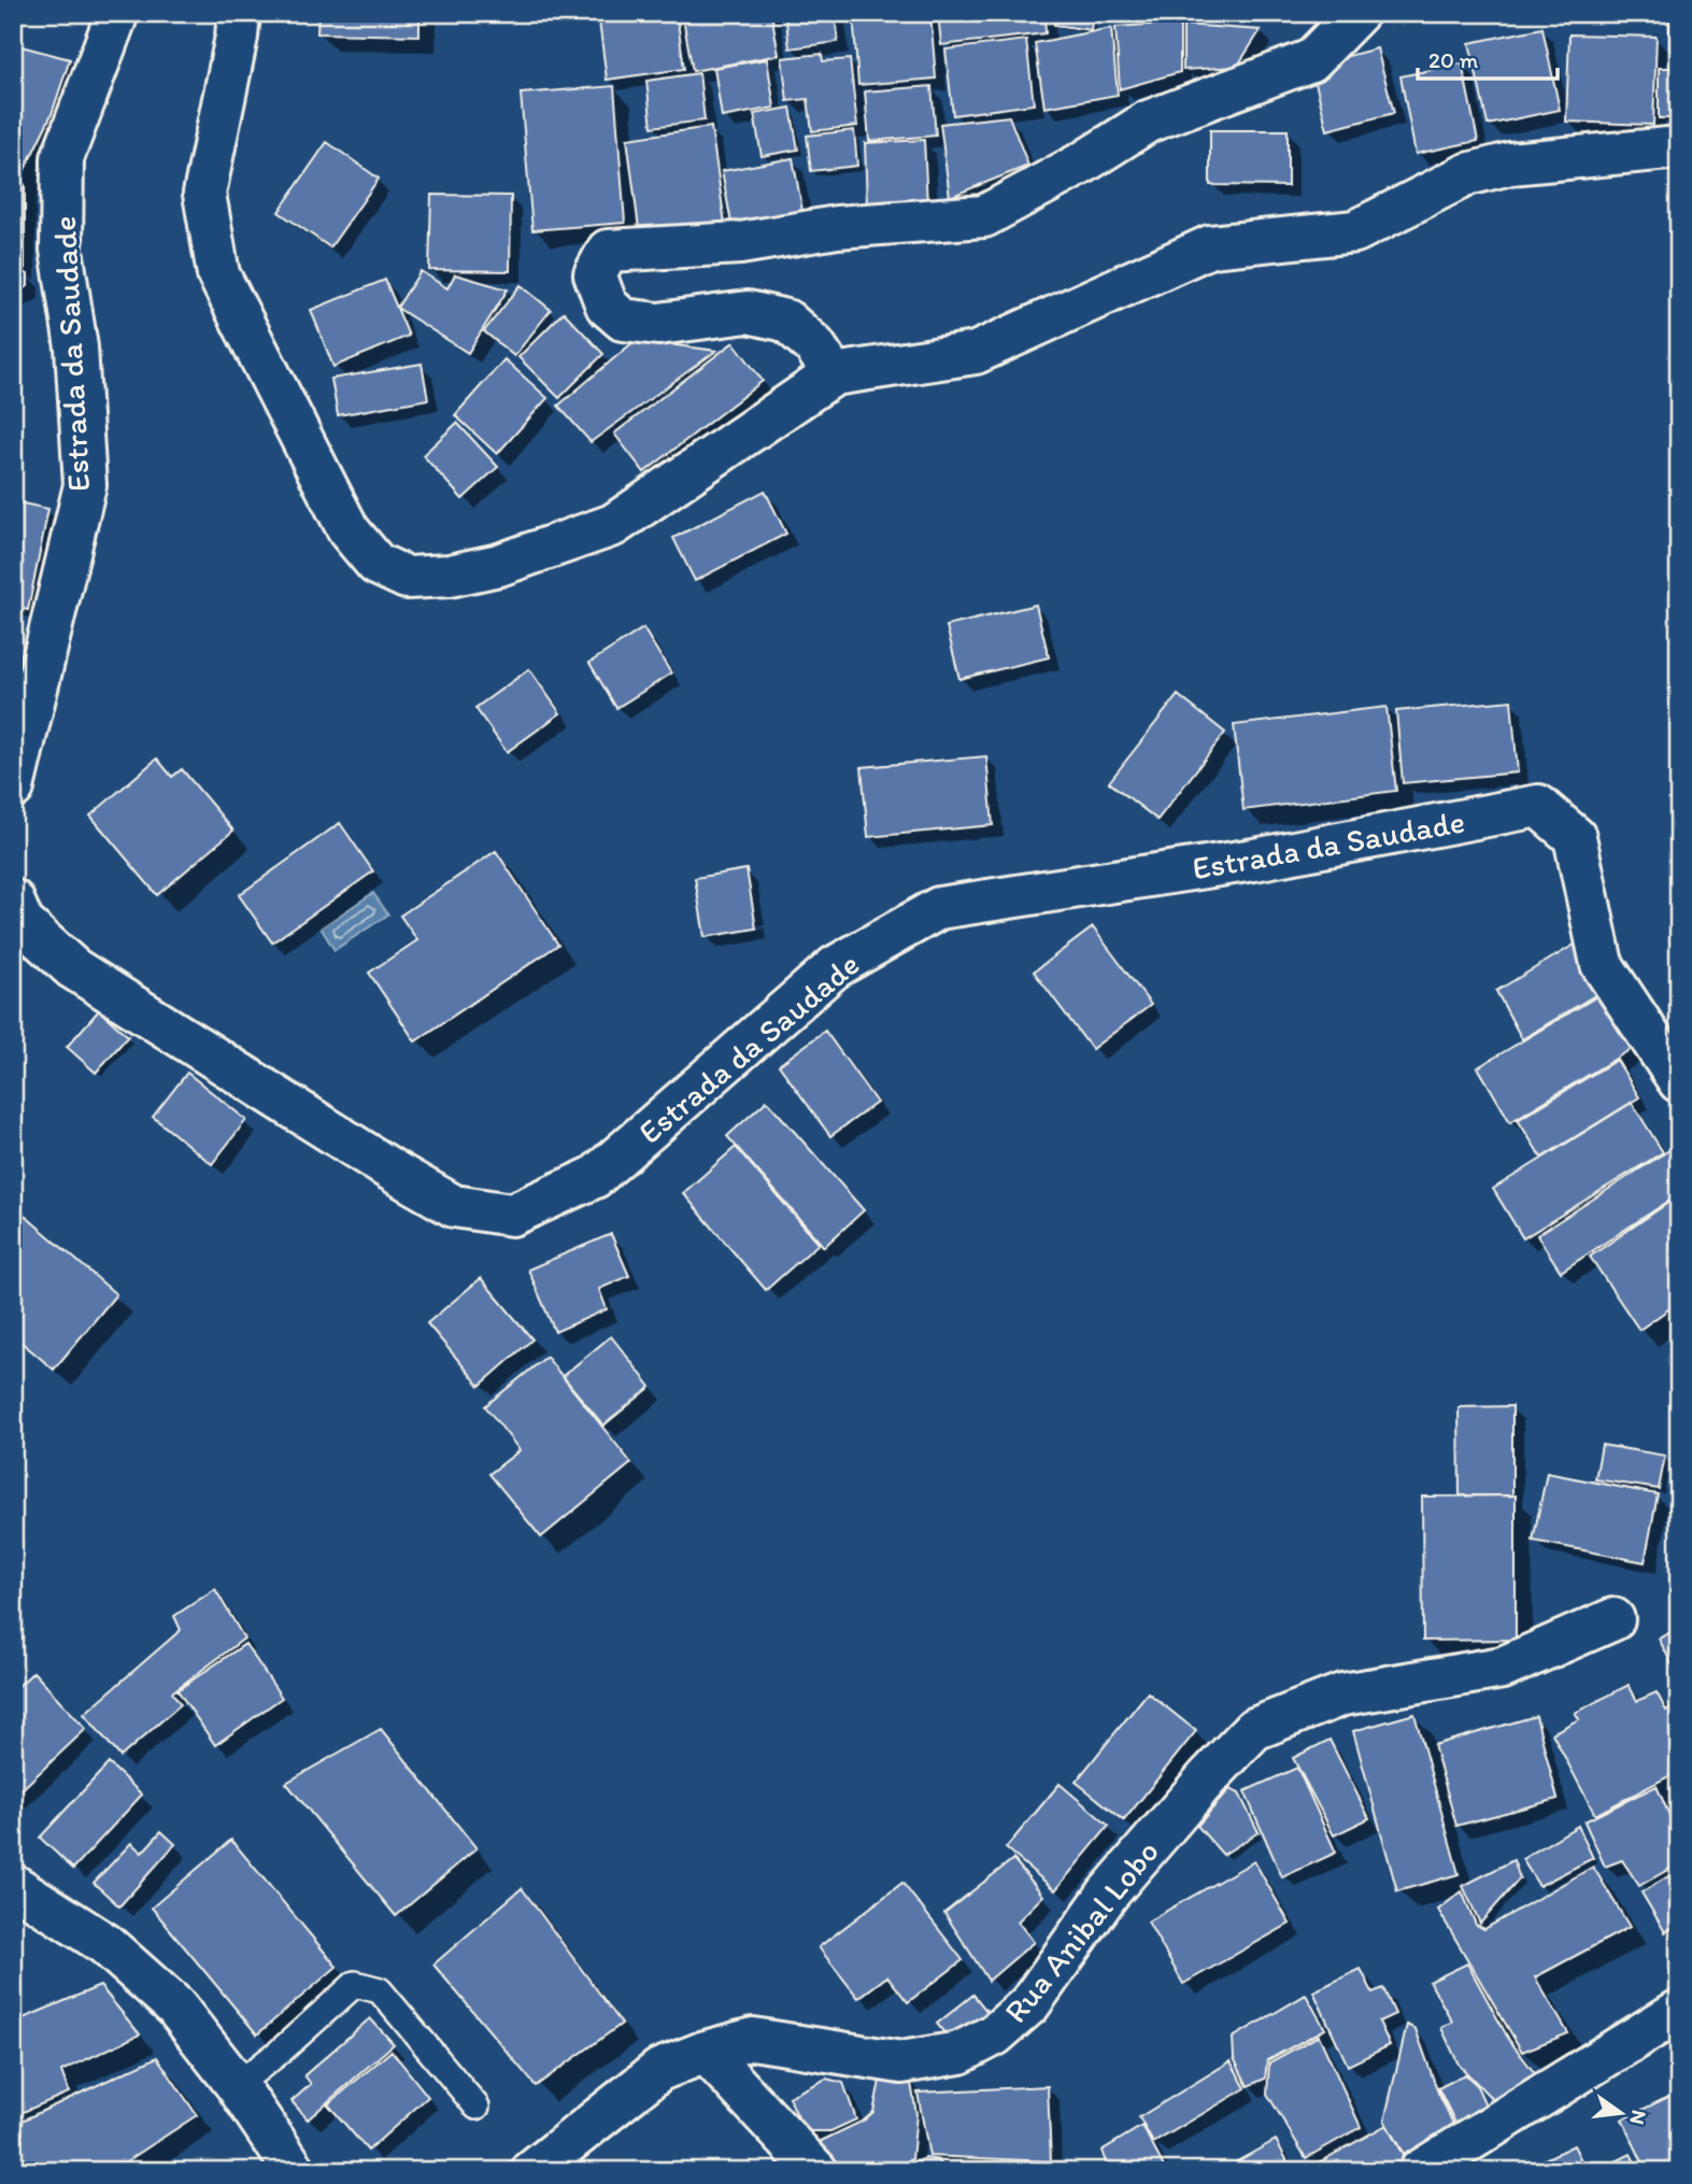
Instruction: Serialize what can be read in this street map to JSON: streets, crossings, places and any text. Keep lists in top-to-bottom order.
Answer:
{
  "streets": {
    "street": ["Estrada da Saudade", "Rua Anibal Lobo"]
  },
  "scale_bar": "20 m",
  "north": "right"
}
